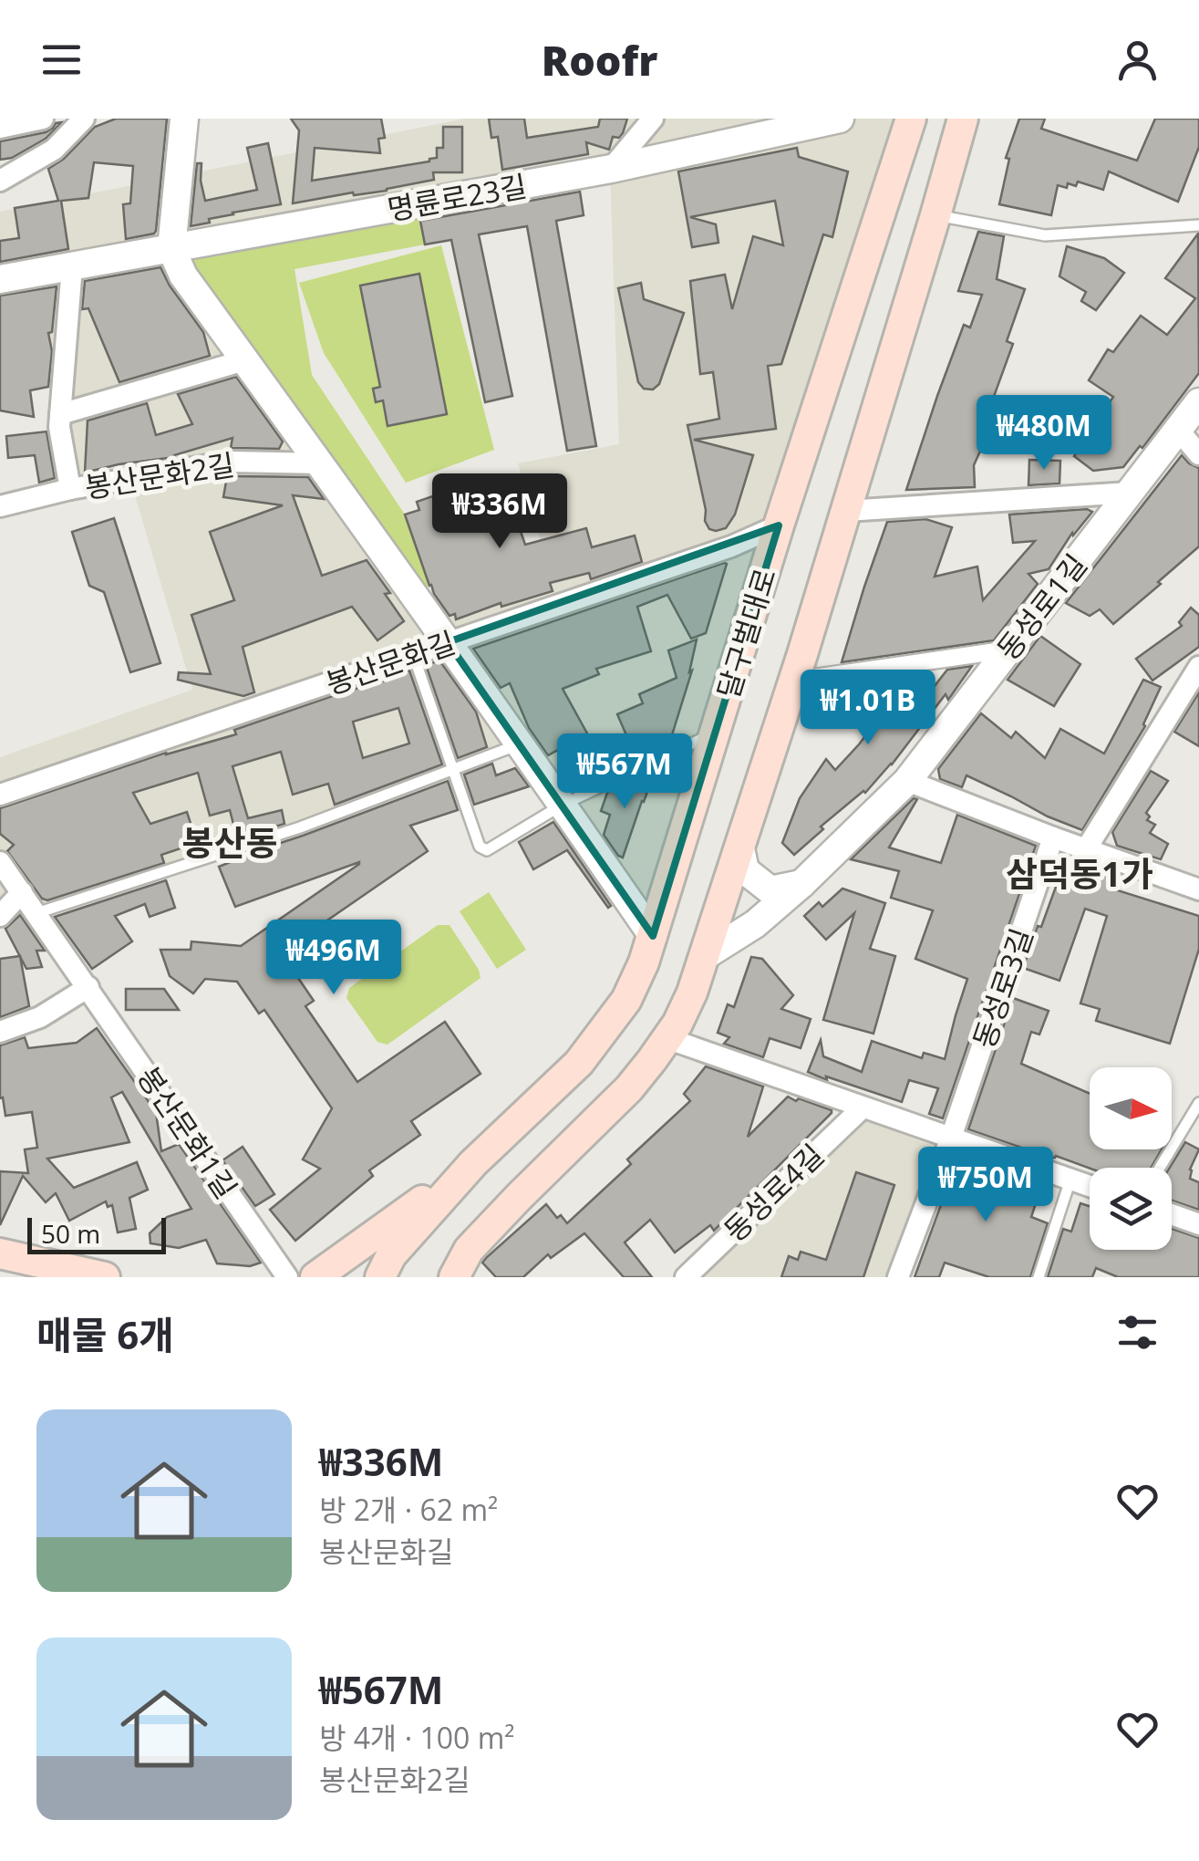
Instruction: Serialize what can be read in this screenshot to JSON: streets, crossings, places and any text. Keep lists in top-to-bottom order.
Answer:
{
  "streets": {
    "main road": ["달구벌대로"],
    "street": [
      "명륜로23길",
      "봉산문화2길",
      "동성로1길",
      "봉산문화길",
      "동성로3길",
      "봉산문화1길",
      "동성로4길"
    ]
  },
  "crossings": [
    ["동성로1길", "달구벌대로"],
    ["달구벌대로", "봉산문화길"]
  ],
  "districts": ["봉산동", "삼덕동1가"],
  "scale_bar": "50 m",
  "north": "right",
  "page": {
    "header": "Roofr",
    "price": [
      "₩480M",
      "₩336M",
      "₩1.01B",
      "₩567M",
      "₩496M",
      "₩750M"
    ],
    "scale": "50 m",
    "heading": "매물 6개",
    "list": [
      {
        "name": "₩336M",
        "note": "방 2개 · 62 m² · 봉산문화길"
      },
      {
        "name": "₩567M",
        "note": "방 4개 · 100 m² · 봉산문화2길"
      }
    ]
  }
}
